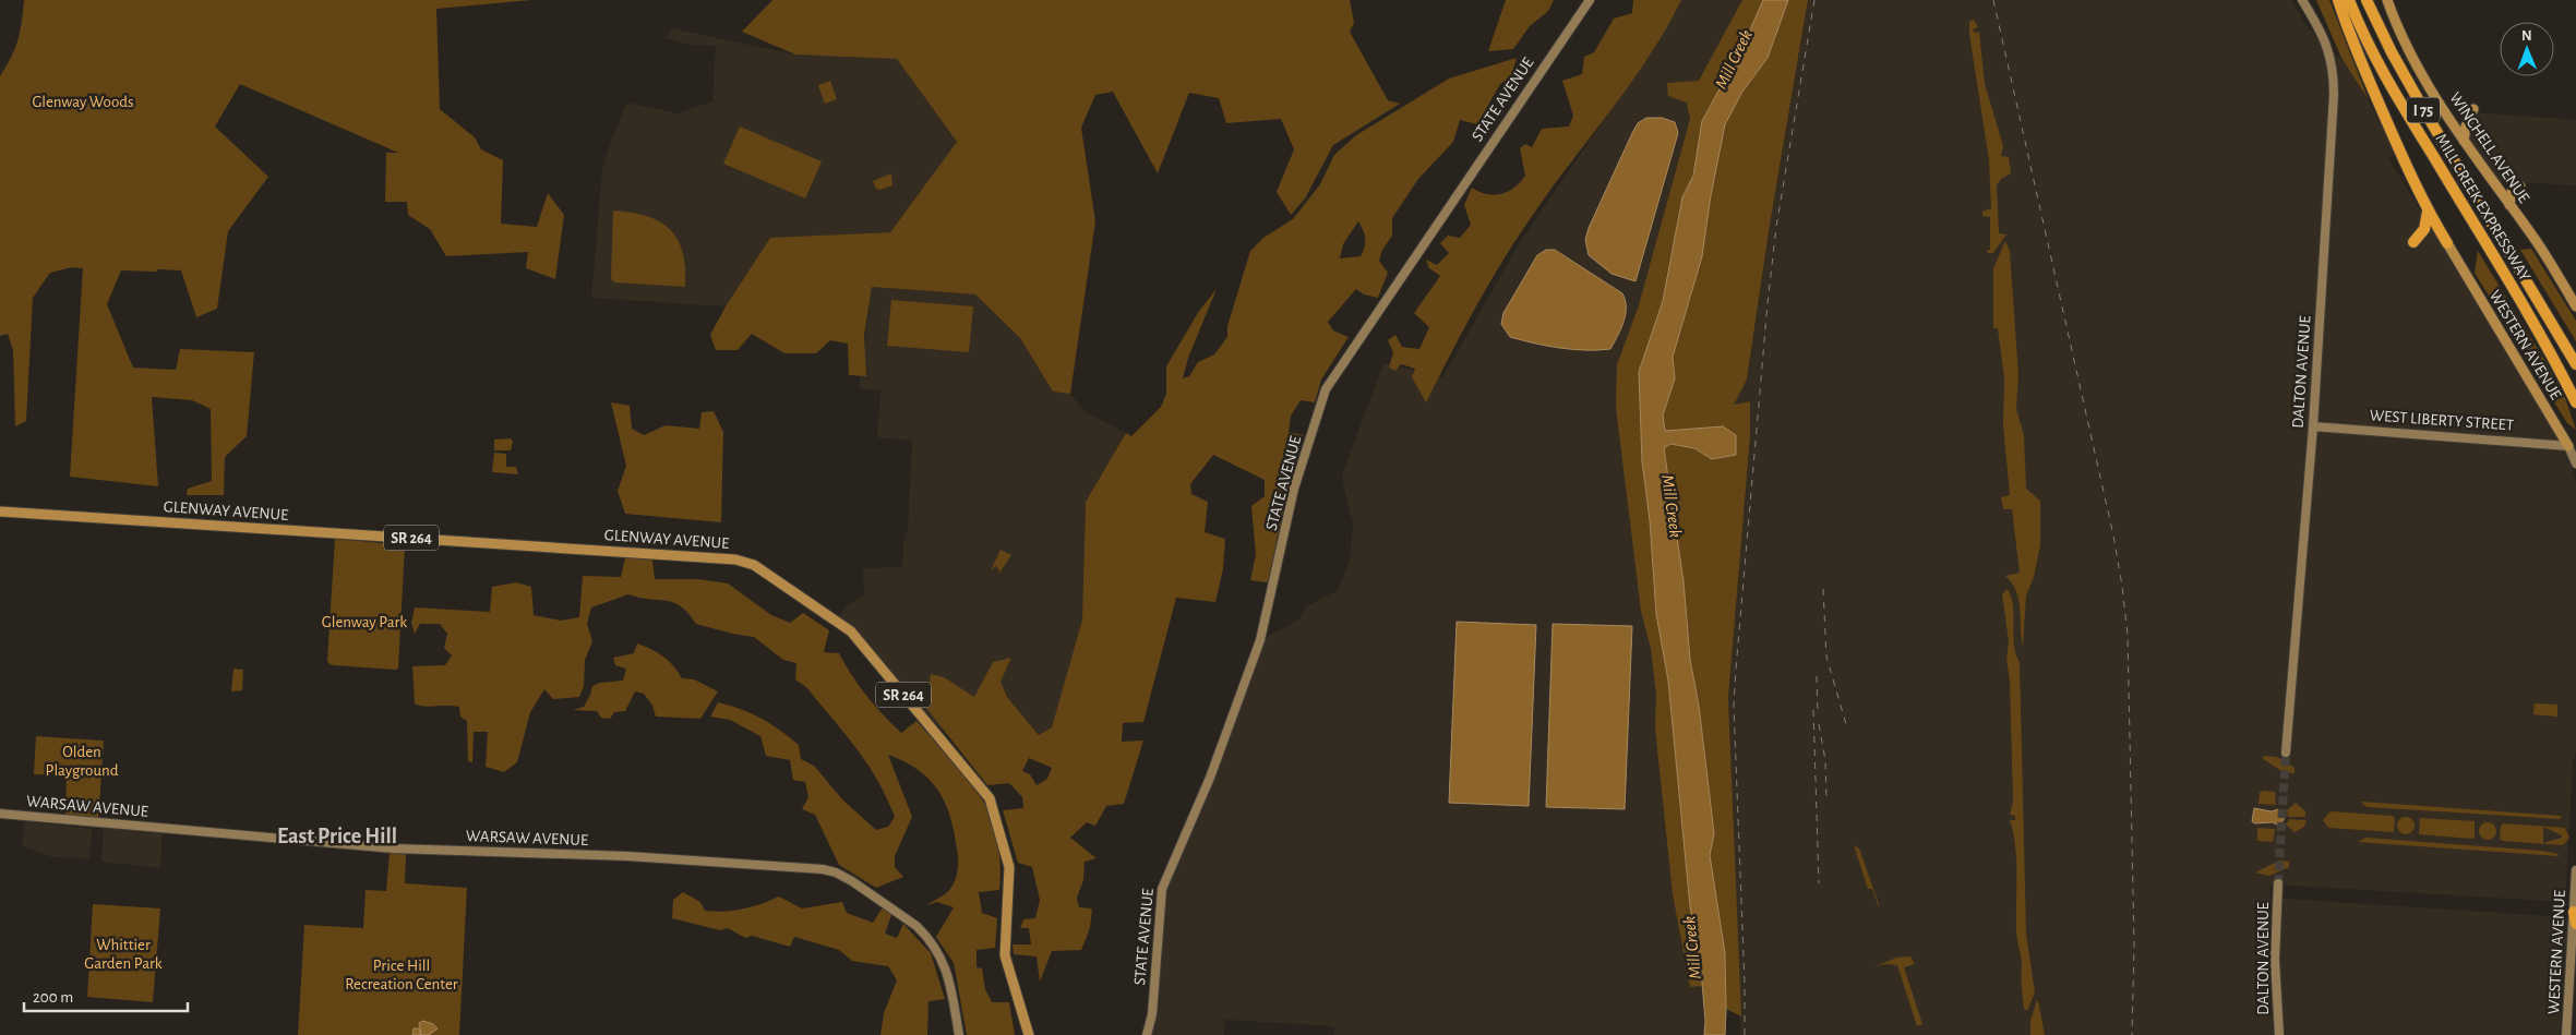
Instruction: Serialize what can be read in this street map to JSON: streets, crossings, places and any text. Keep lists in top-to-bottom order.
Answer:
{
  "streets": {
    "highway": ["I 75", "MILL CREEK EXPRESSWAY"],
    "main road": [
      "STATE AVENUE",
      "WINCHELL AVENUE",
      "WESTERN AVENUE",
      "DALTON AVENUE",
      "WEST LIBERTY STREET",
      "GLENWAY AVENUE",
      "SR 264",
      "WARSAW AVENUE"
    ]
  },
  "crossings": [
    ["WESTERN AVENUE", "WEST LIBERTY STREET"],
    ["DALTON AVENUE", "WEST LIBERTY STREET"]
  ],
  "districts": ["East Price Hill"],
  "water": ["Mill Creek"],
  "parks": [
    "Glenway Woods",
    "Glenway Park",
    "Olden Playground",
    "Whittier Garden Park",
    "Price Hill Recreation Center"
  ],
  "scale_bar": "200 m",
  "north": "top"
}
